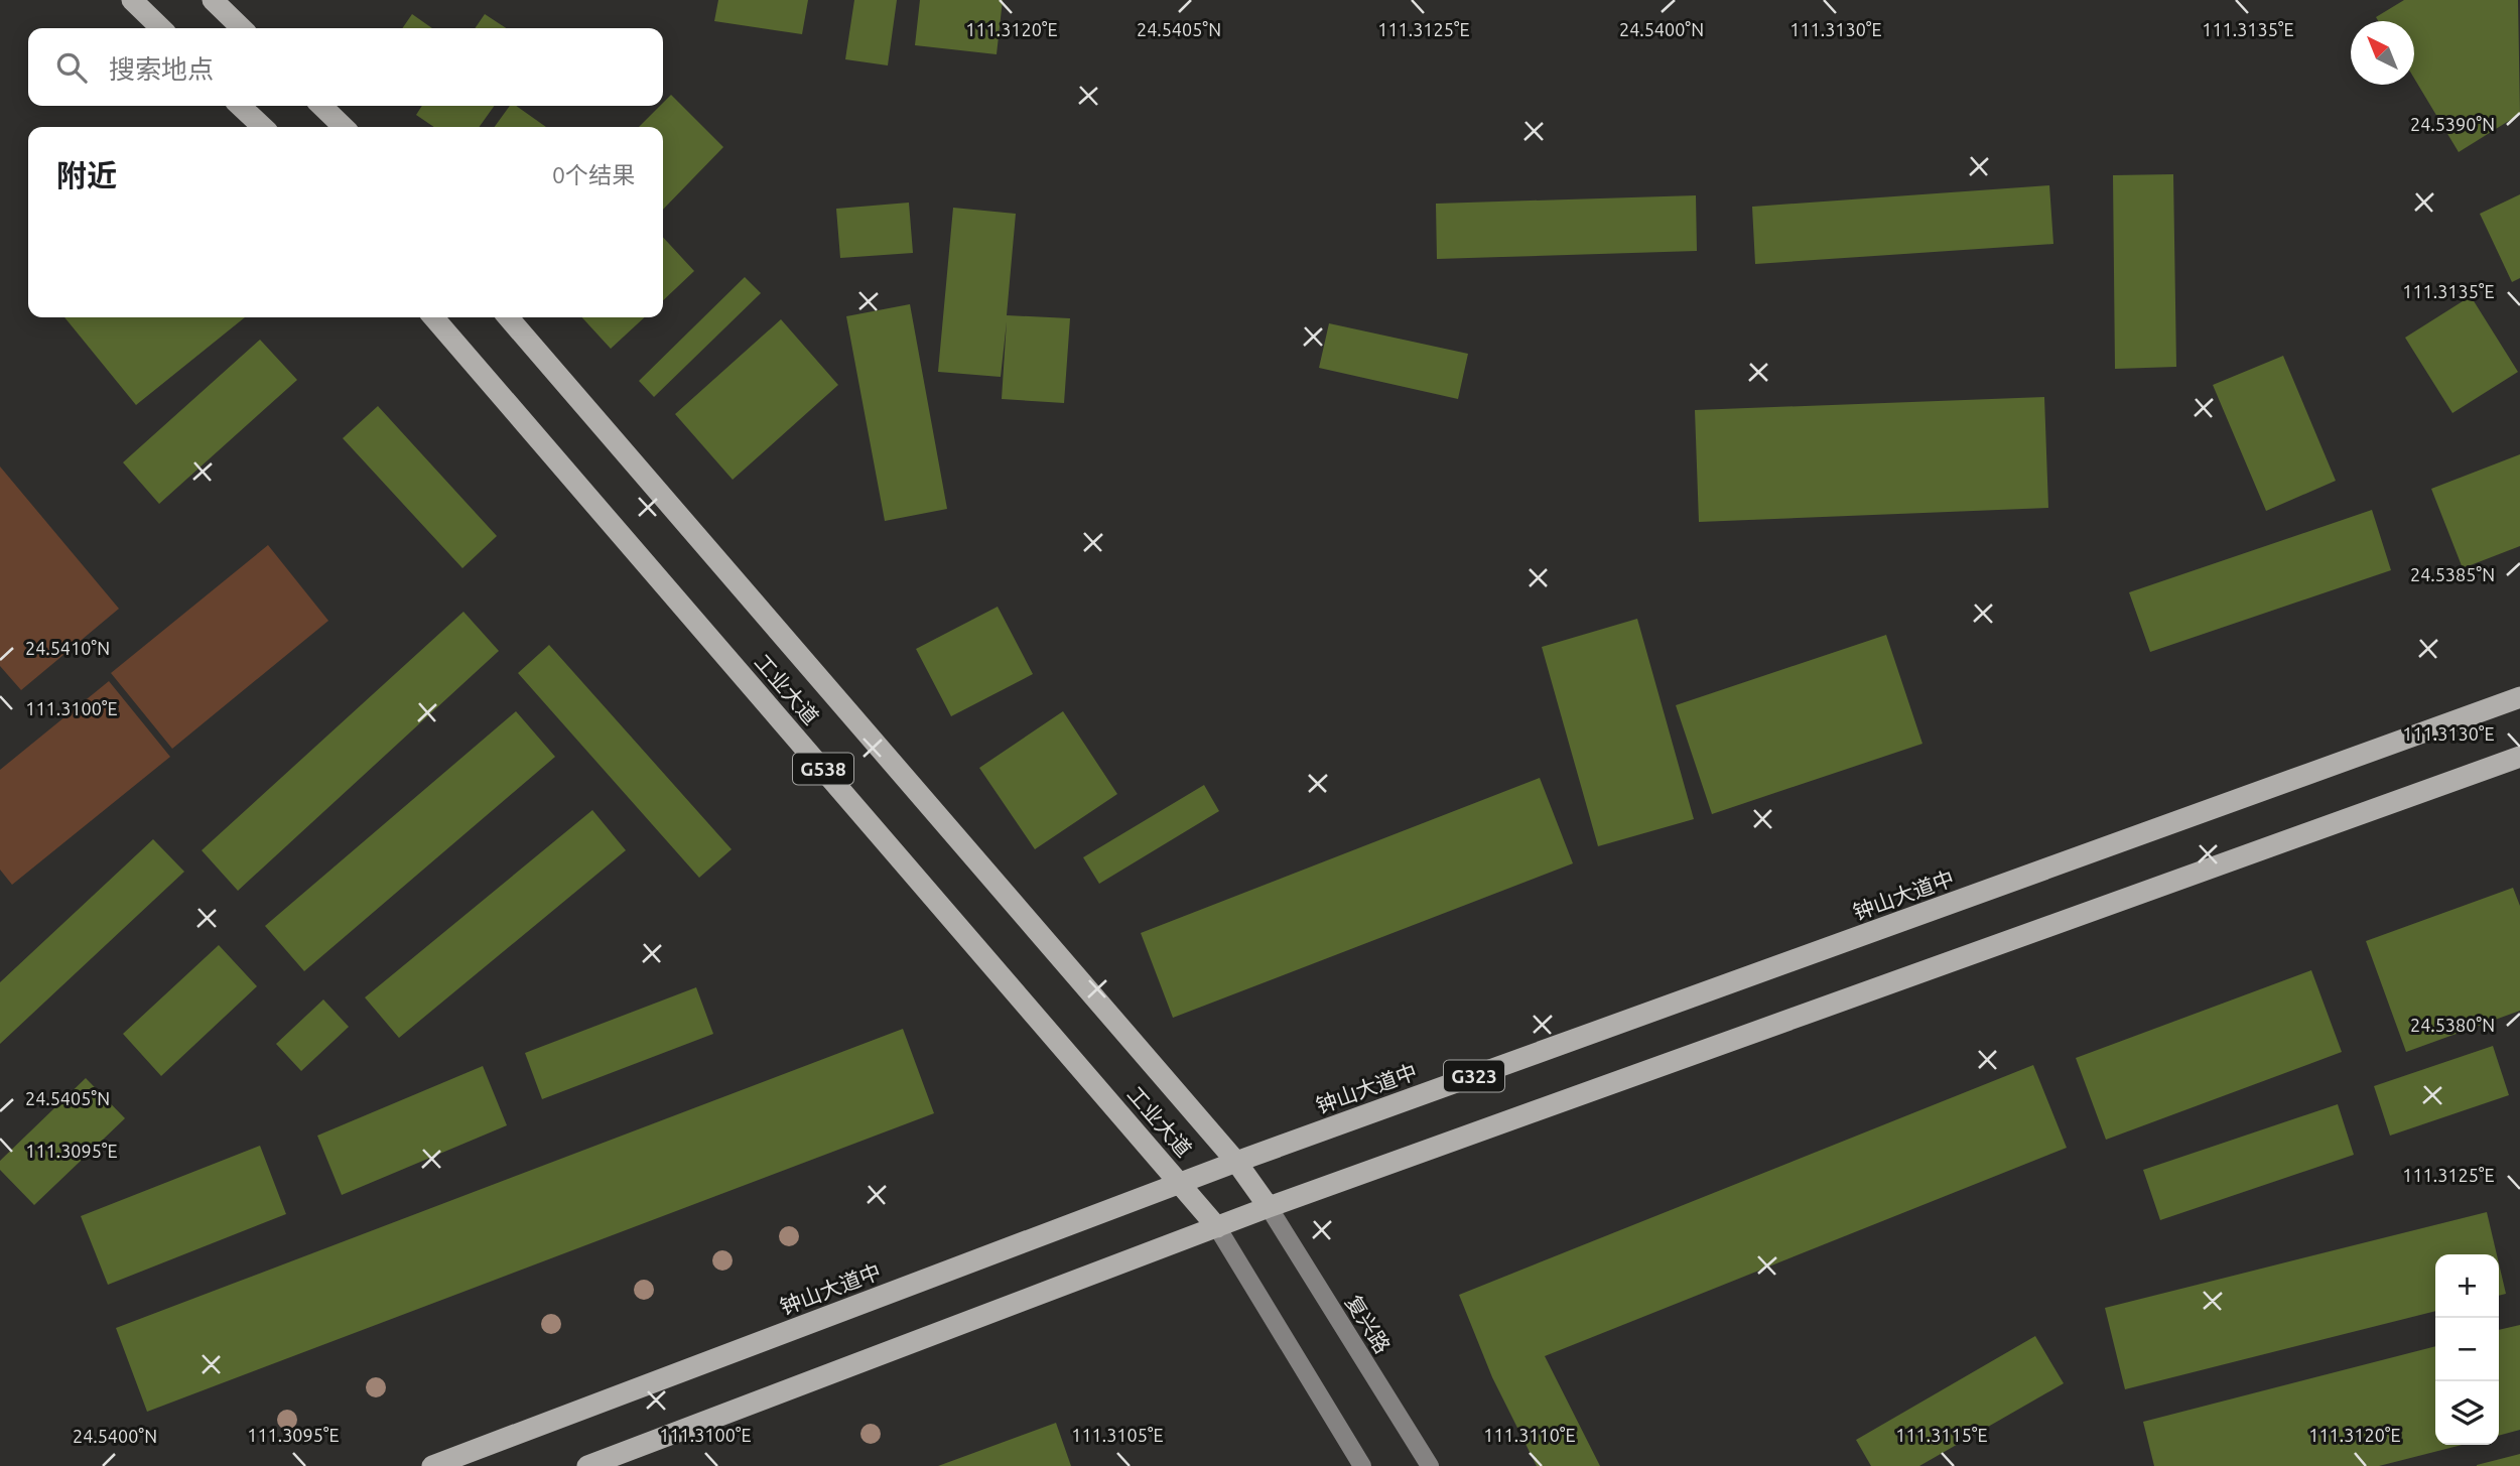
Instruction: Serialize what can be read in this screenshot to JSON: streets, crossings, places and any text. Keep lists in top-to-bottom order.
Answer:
{
  "streets": {
    "highway": [
      "工业大道",
      "G538",
      "钟山大道中",
      "G323"
    ],
    "main road": ["复兴路"]
  },
  "crossings": [
    ["工业大道", "钟山大道中"],
    ["工业大道", "G323"],
    ["工业大道", "复兴路"],
    ["G323", "复兴路"]
  ],
  "north": "top left",
  "page": {
    "search": "搜索地点",
    "heading": ["附近", "0个结果"],
    "map_buttons": ["+", "−"]
  },
  "coordinates": [
    "24.5405°N",
    "24.5400°N",
    "111.3120°E",
    "111.3125°E",
    "111.3130°E",
    "111.3135°E",
    "24.5390°N",
    "24.5385°N",
    "24.5410°N",
    "111.3100°E",
    "24.5380°N",
    "111.3095°E",
    "111.3105°E",
    "111.3110°E",
    "111.3115°E"
  ]
}
